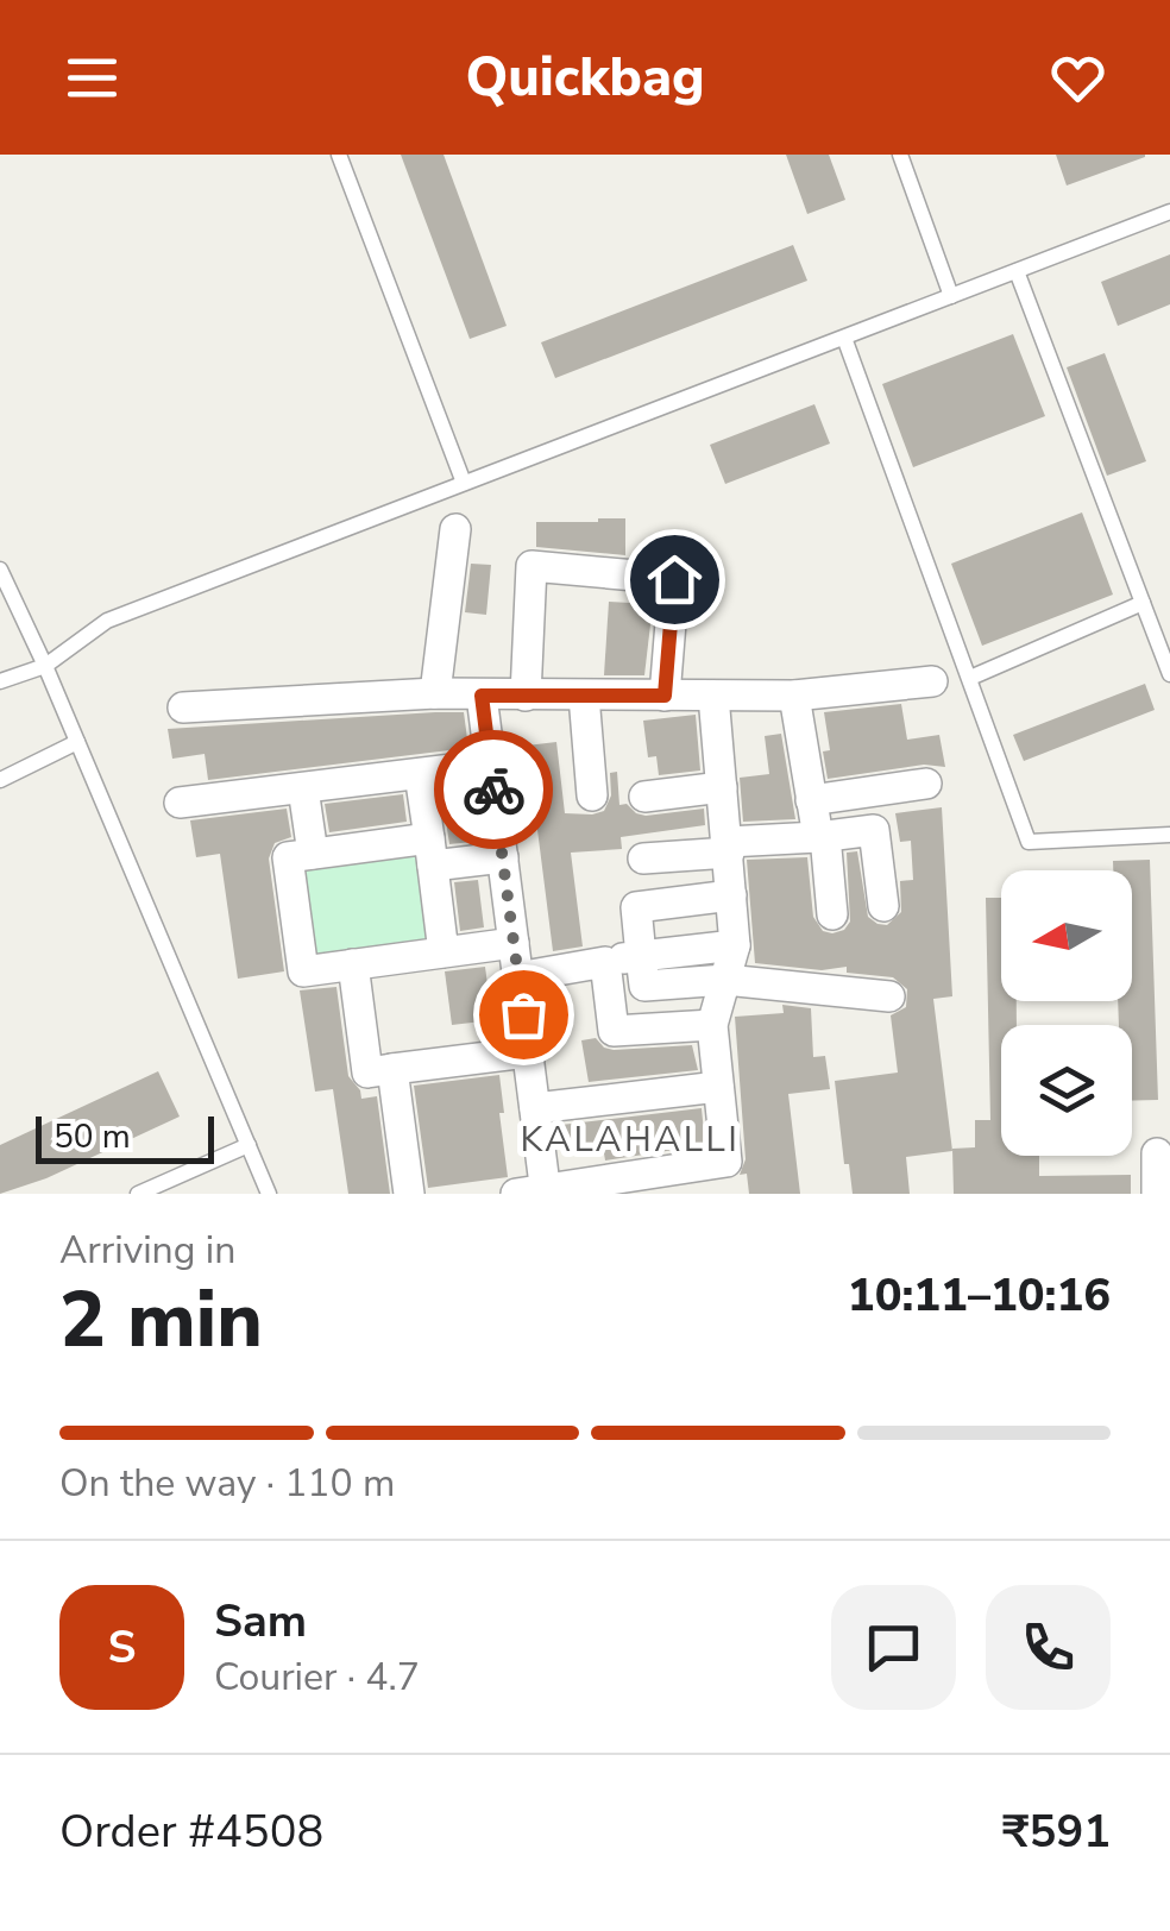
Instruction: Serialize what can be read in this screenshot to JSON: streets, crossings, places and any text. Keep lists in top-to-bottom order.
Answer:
{
  "districts": ["KALAHALLI"],
  "scale_bar": "50 m",
  "north": "left",
  "page": {
    "header": "Quickbag",
    "scale": "50 m",
    "heading": ["2 min", "Arriving in", "10:11–10:16"],
    "panel": [
      "Sam",
      "Courier · 4.7",
      "Order #4508",
      "₹591"
    ],
    "bar": "On the way · 110 m",
    "round": "S"
  }
}
